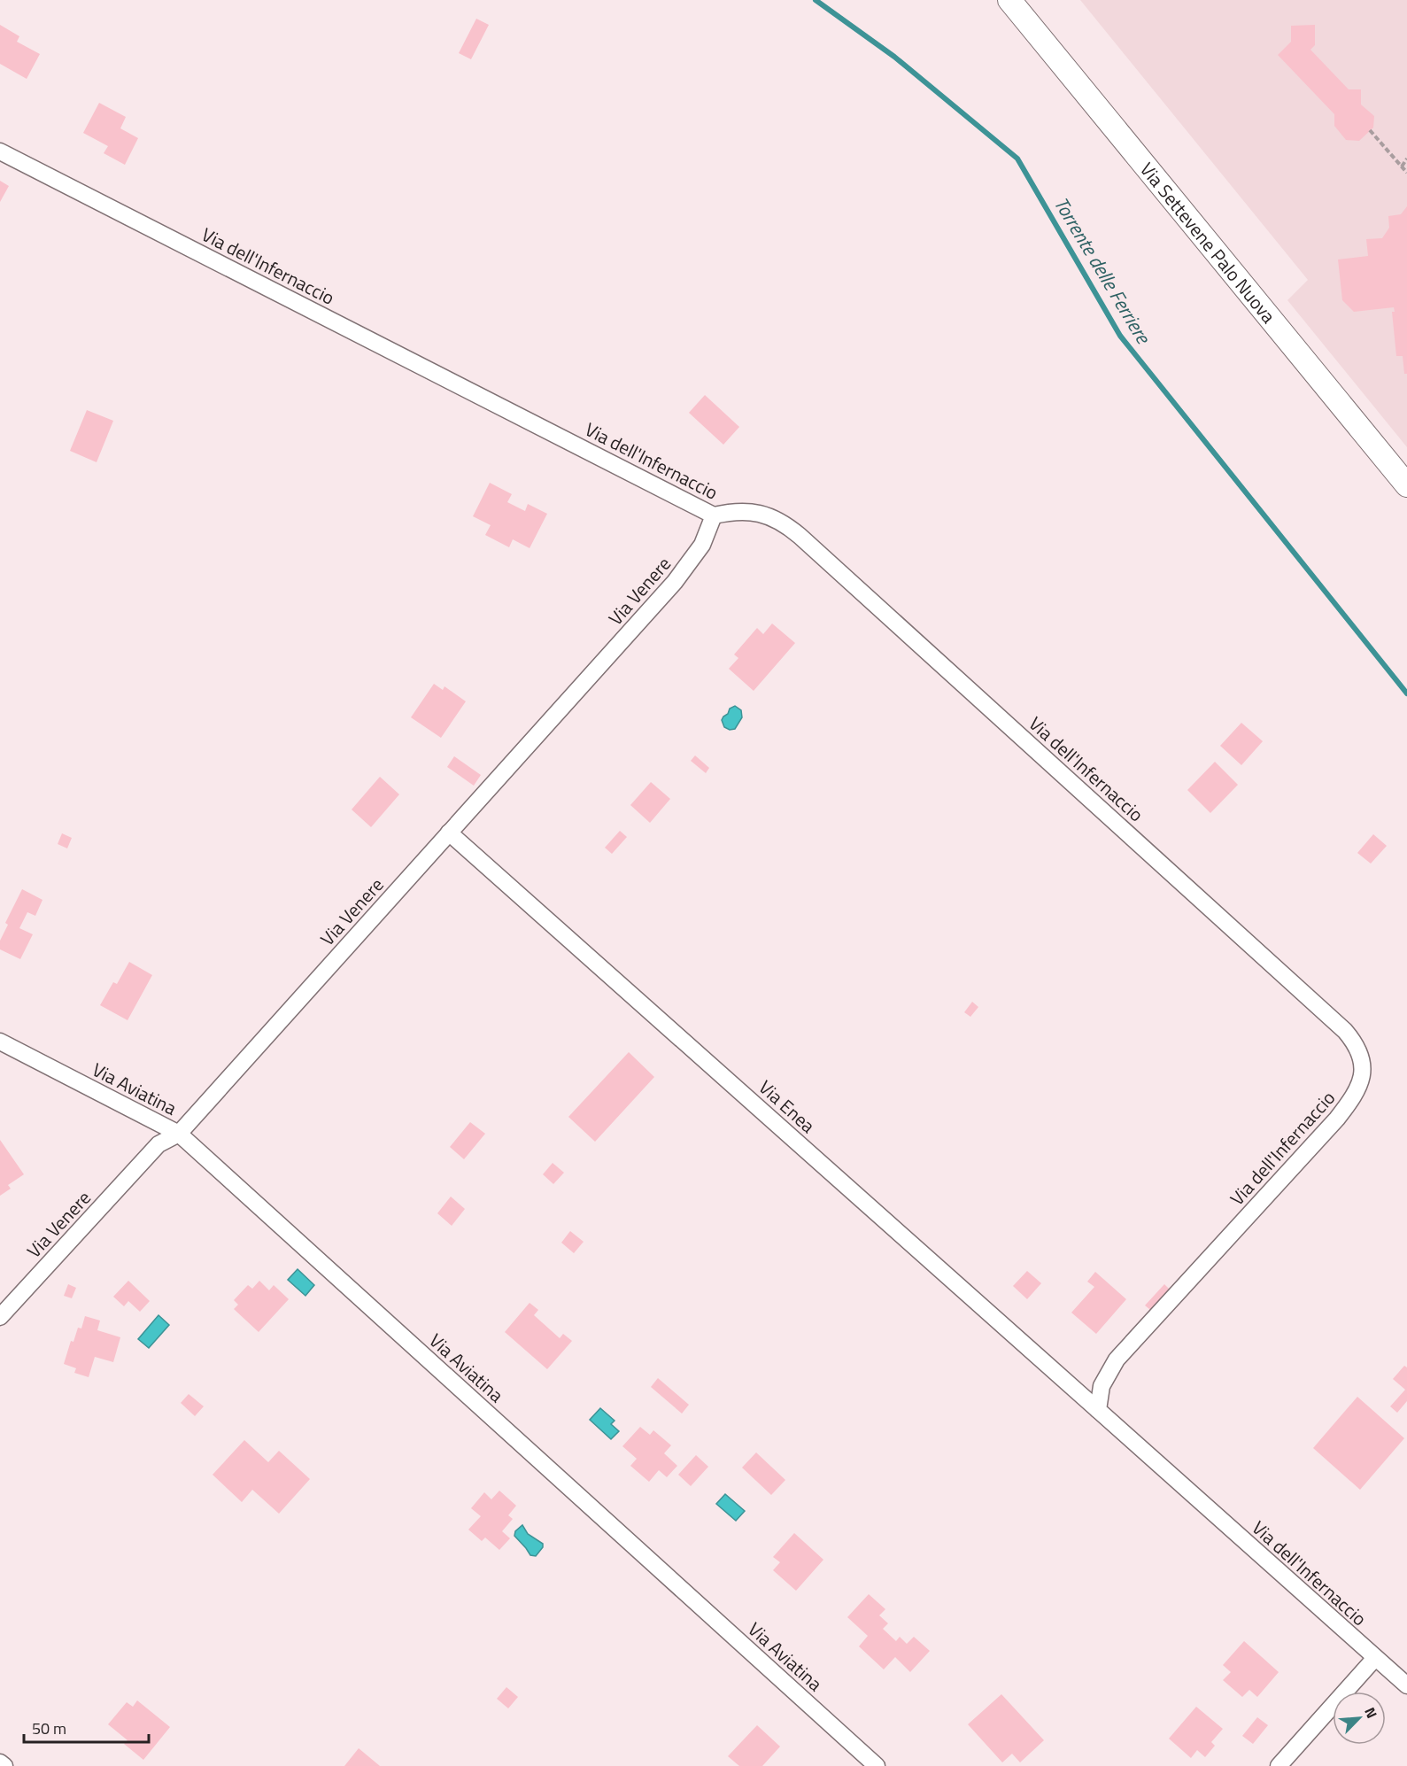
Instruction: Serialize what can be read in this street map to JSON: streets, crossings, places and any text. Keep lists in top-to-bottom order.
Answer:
{
  "streets": {
    "main road": ["Via Settevene Palo Nuova"],
    "street": [
      "Via dell'Infernaccio",
      "Via Venere",
      "Via Aviatina",
      "Via Enea"
    ]
  },
  "crossings": [
    ["Via dell'Infernaccio", "Via Venere"],
    ["Via dell'Infernaccio", "Via Enea"],
    ["Via Venere", "Via Aviatina"],
    ["Via Venere", "Via Enea"]
  ],
  "water": ["Torrente delle Ferriere"],
  "scale_bar": "50 m",
  "north": "top right"
}
